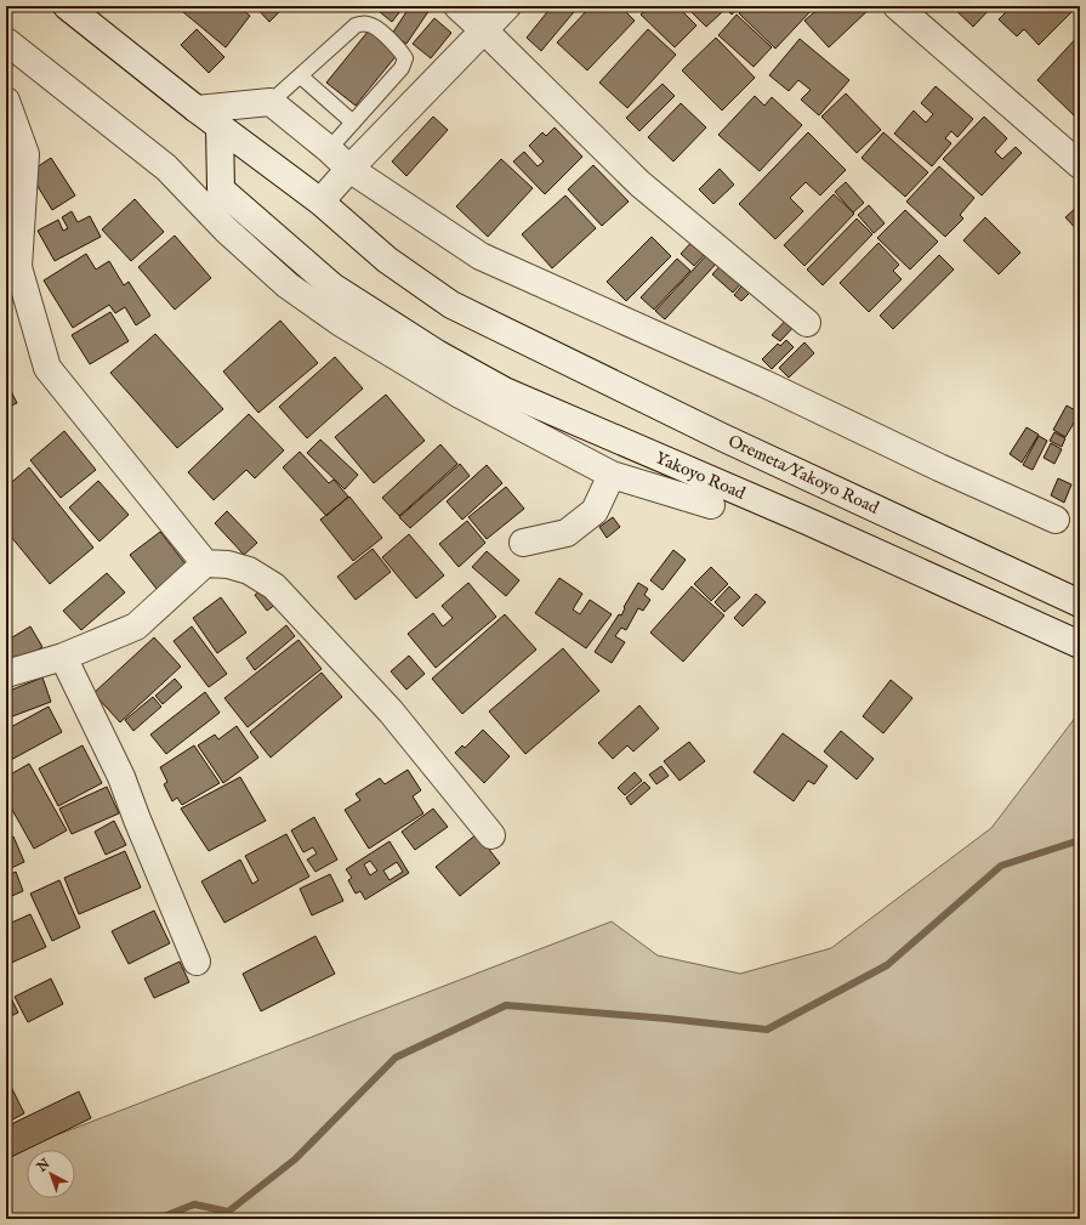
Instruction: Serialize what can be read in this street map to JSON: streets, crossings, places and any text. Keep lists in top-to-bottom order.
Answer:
{
  "streets": {
    "street": ["Oremeta/Yakoyo Road", "Yakoyo Road"]
  },
  "crossings": [
    ["Oremeta/Yakoyo Road", "Yakoyo Road"]
  ],
  "north": "top left"
}
